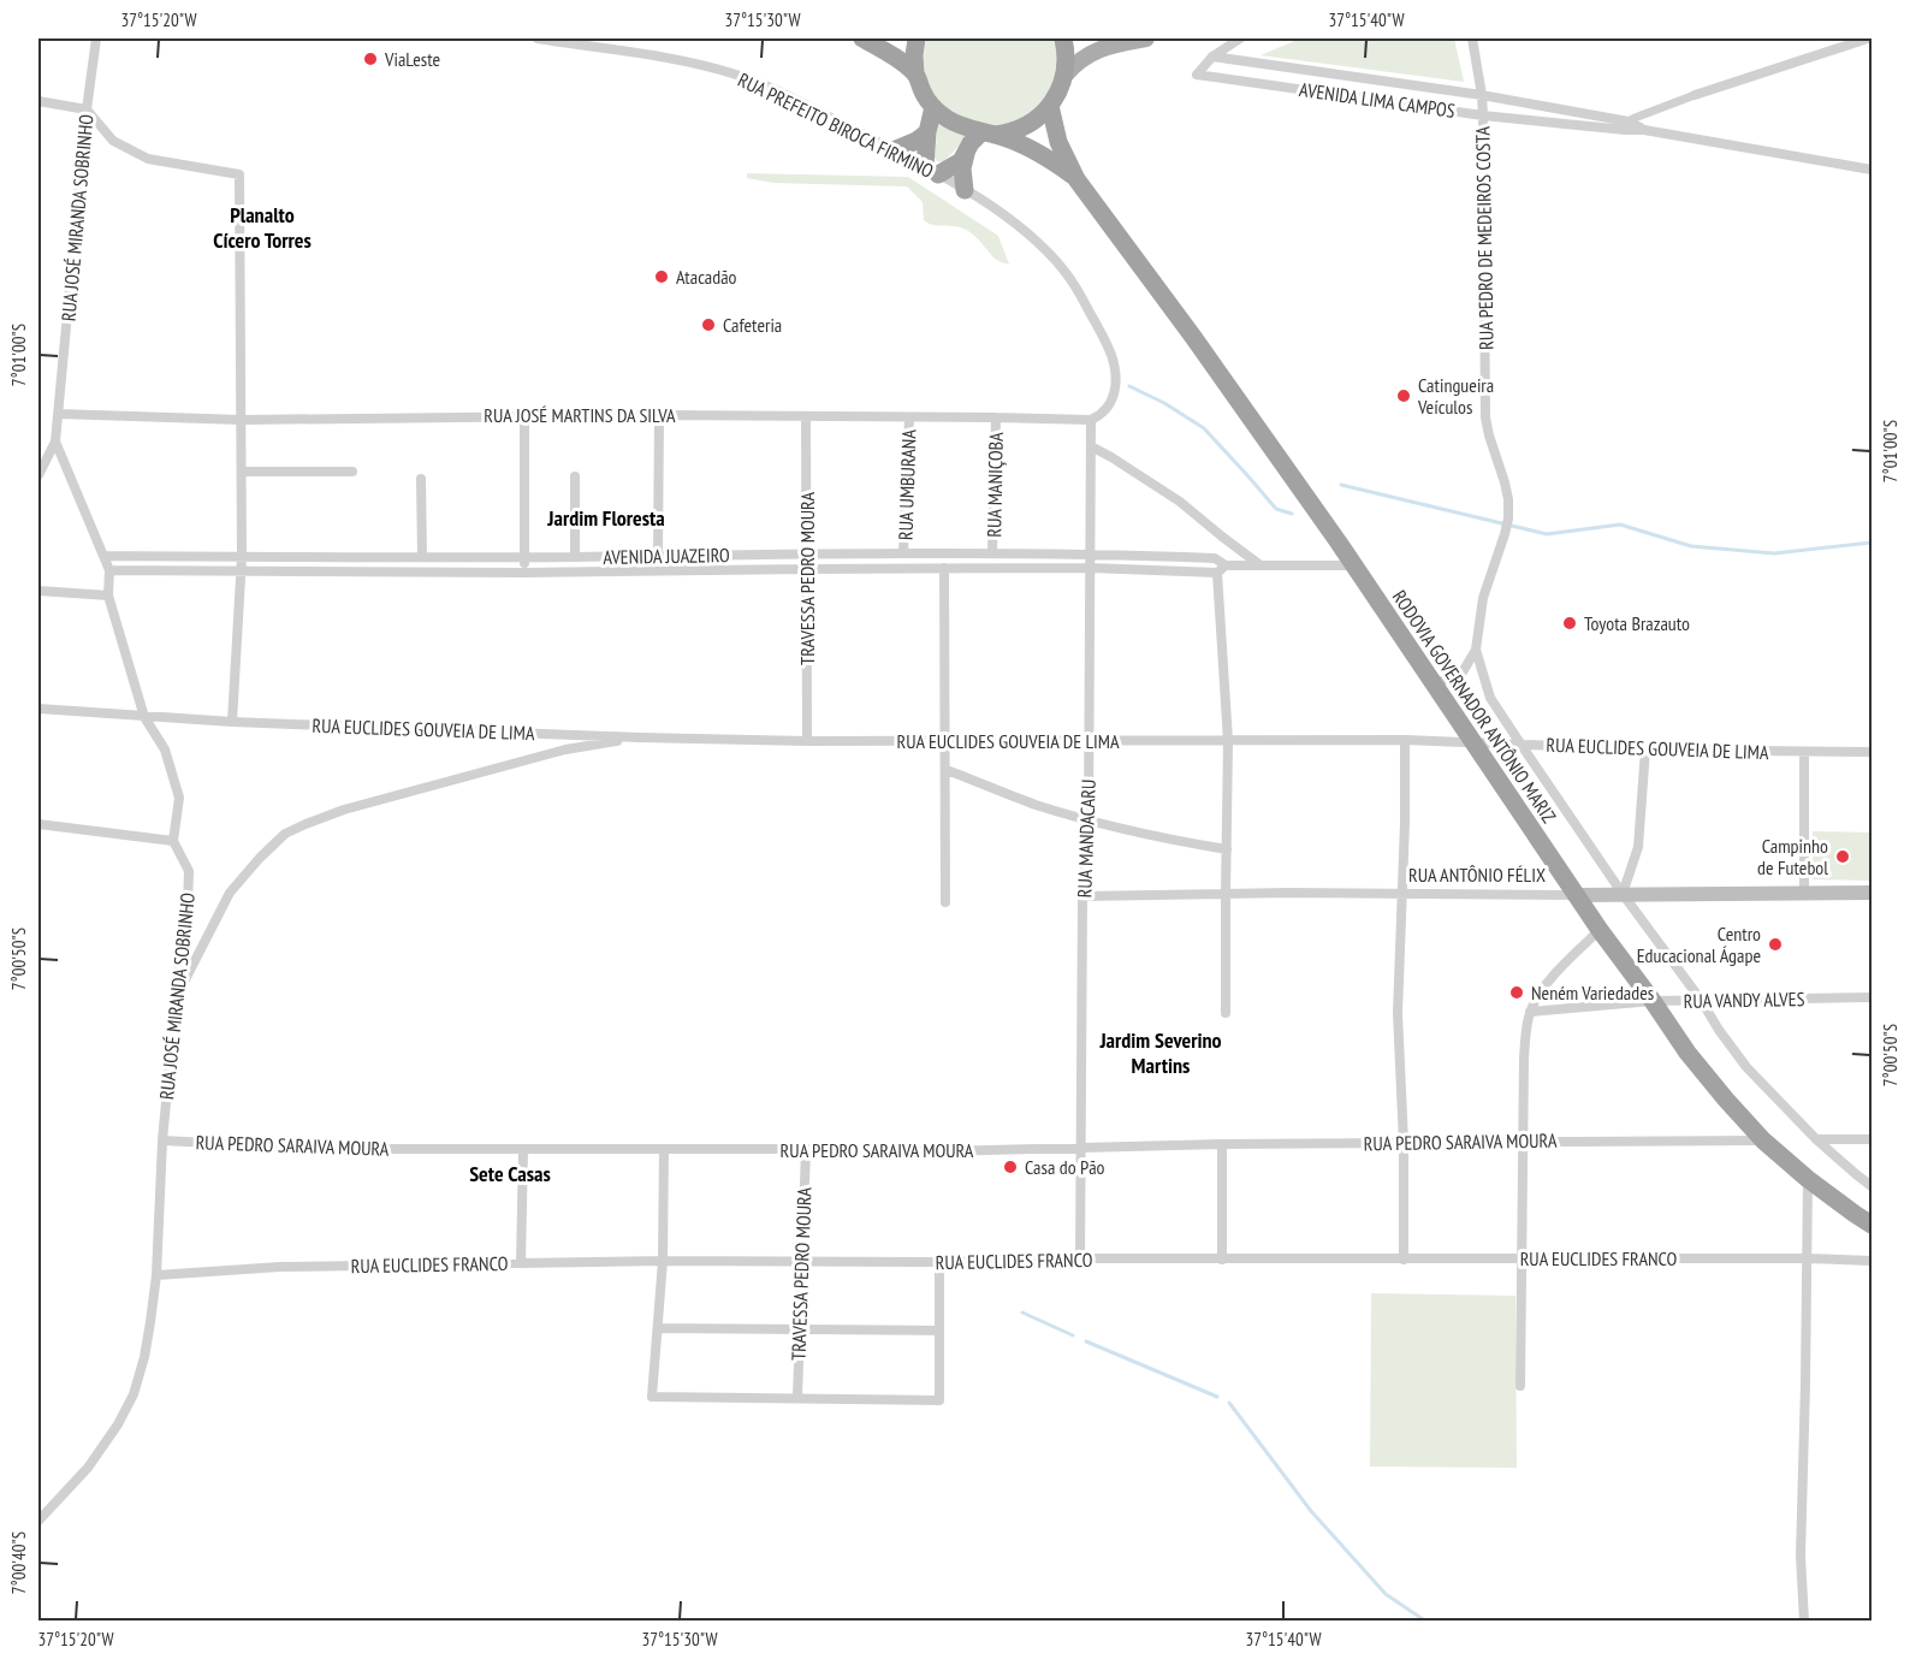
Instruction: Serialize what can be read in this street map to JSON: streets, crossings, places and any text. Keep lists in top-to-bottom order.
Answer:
{
  "streets": {
    "highway": ["RODOVIA GOVERNADOR ANTÔNIO MARIZ"],
    "main road": ["RUA ANTÔNIO FÉLIX"],
    "street": [
      "AVENIDA LIMA CAMPOS",
      "RUA PREFEITO BIROCA FIRMINO",
      "RUA JOSÉ MIRANDA SOBRINHO",
      "RUA PEDRO DE MEDEIROS COSTA",
      "RUA JOSÉ MARTINS DA SILVA",
      "RUA UMBURANA",
      "RUA MANIÇOBA",
      "AVENIDA JUAZEIRO",
      "TRAVESSA PEDRO MOURA",
      "RUA EUCLIDES GOUVEIA DE LIMA",
      "RUA MANDACARU",
      "RUA VANDY ALVES",
      "RUA PEDRO SARAIVA MOURA",
      "RUA EUCLIDES FRANCO"
    ]
  },
  "crossings": [
    ["AVENIDA LIMA CAMPOS", "RUA PEDRO DE MEDEIROS COSTA"],
    ["RUA PREFEITO BIROCA FIRMINO", "RUA MANDACARU"],
    ["RUA JOSÉ MIRANDA SOBRINHO", "RUA JOSÉ MARTINS DA SILVA"],
    ["RUA JOSÉ MIRANDA SOBRINHO", "RUA PEDRO SARAIVA MOURA"],
    ["RUA JOSÉ MIRANDA SOBRINHO", "RUA EUCLIDES FRANCO"],
    ["RUA PEDRO DE MEDEIROS COSTA", "RODOVIA GOVERNADOR ANTÔNIO MARIZ"],
    ["RUA PEDRO DE MEDEIROS COSTA", "RUA EUCLIDES GOUVEIA DE LIMA"],
    ["RUA JOSÉ MARTINS DA SILVA", "RUA UMBURANA"],
    ["RUA JOSÉ MARTINS DA SILVA", "RUA MANIÇOBA"],
    ["RUA JOSÉ MARTINS DA SILVA", "TRAVESSA PEDRO MOURA"],
    ["RUA JOSÉ MARTINS DA SILVA", "RUA MANDACARU"],
    ["RUA UMBURANA", "AVENIDA JUAZEIRO"],
    ["RUA MANIÇOBA", "AVENIDA JUAZEIRO"],
    ["AVENIDA JUAZEIRO", "TRAVESSA PEDRO MOURA"],
    ["AVENIDA JUAZEIRO", "RODOVIA GOVERNADOR ANTÔNIO MARIZ"],
    ["AVENIDA JUAZEIRO", "RUA MANDACARU"],
    ["TRAVESSA PEDRO MOURA", "RUA EUCLIDES GOUVEIA DE LIMA"],
    ["TRAVESSA PEDRO MOURA", "RUA PEDRO SARAIVA MOURA"],
    ["TRAVESSA PEDRO MOURA", "RUA EUCLIDES FRANCO"],
    ["RODOVIA GOVERNADOR ANTÔNIO MARIZ", "RUA EUCLIDES GOUVEIA DE LIMA"],
    ["RODOVIA GOVERNADOR ANTÔNIO MARIZ", "RUA ANTÔNIO FÉLIX"],
    ["RODOVIA GOVERNADOR ANTÔNIO MARIZ", "RUA VANDY ALVES"],
    ["RODOVIA GOVERNADOR ANTÔNIO MARIZ", "RUA PEDRO SARAIVA MOURA"],
    ["RUA EUCLIDES GOUVEIA DE LIMA", "RUA MANDACARU"],
    ["RUA MANDACARU", "RUA ANTÔNIO FÉLIX"],
    ["RUA MANDACARU", "RUA PEDRO SARAIVA MOURA"],
    ["RUA MANDACARU", "RUA EUCLIDES FRANCO"]
  ],
  "districts": [
    "Planalto Cícero Torres",
    "Jardim Floresta",
    "Jardim Severino Martins",
    "Sete Casas"
  ],
  "places": [
    "ViaLeste",
    "Atacadão",
    "Cafeteria",
    "Catingueira Veículos",
    "Toyota Brazauto",
    "Campinho de Futebol",
    "Centro Educacional Ágape",
    "Neném Variedades",
    "Casa do Pão"
  ],
  "coordinates": [
    "37°15'20\"W",
    "37°15'30\"W",
    "37°15'40\"W",
    "7°01'00\"S",
    "7°00'50\"S",
    "7°00'40\"S"
  ]
}
